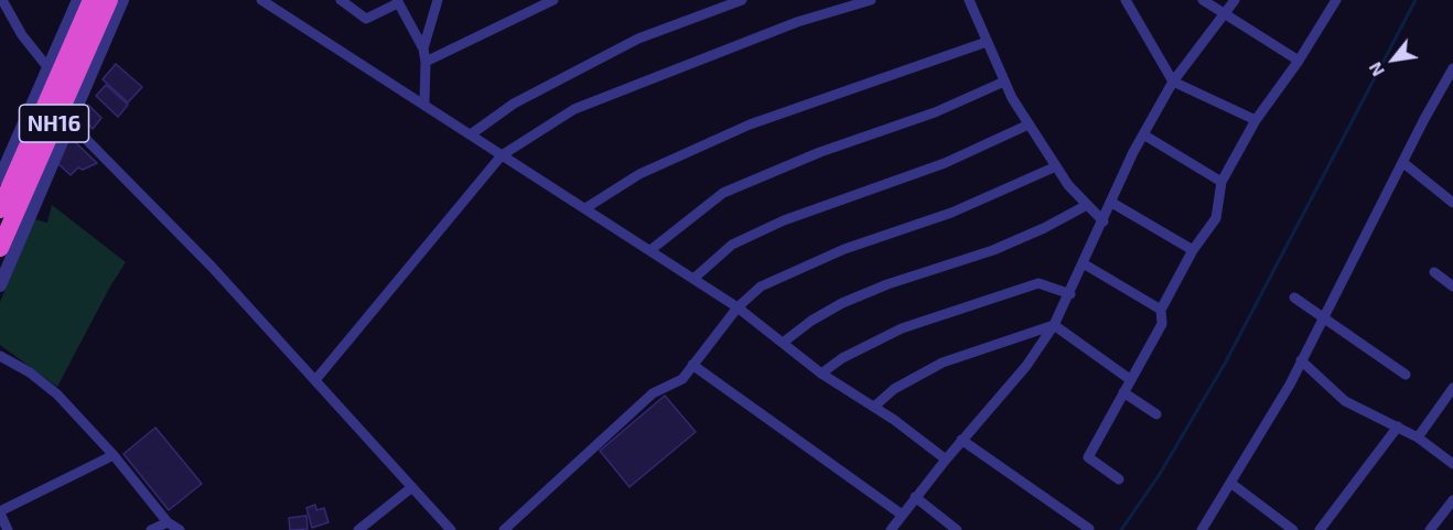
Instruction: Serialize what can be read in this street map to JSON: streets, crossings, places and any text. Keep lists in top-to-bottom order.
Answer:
{
  "streets": {
    "highway": ["NH16"]
  },
  "north": "bottom left"
}
